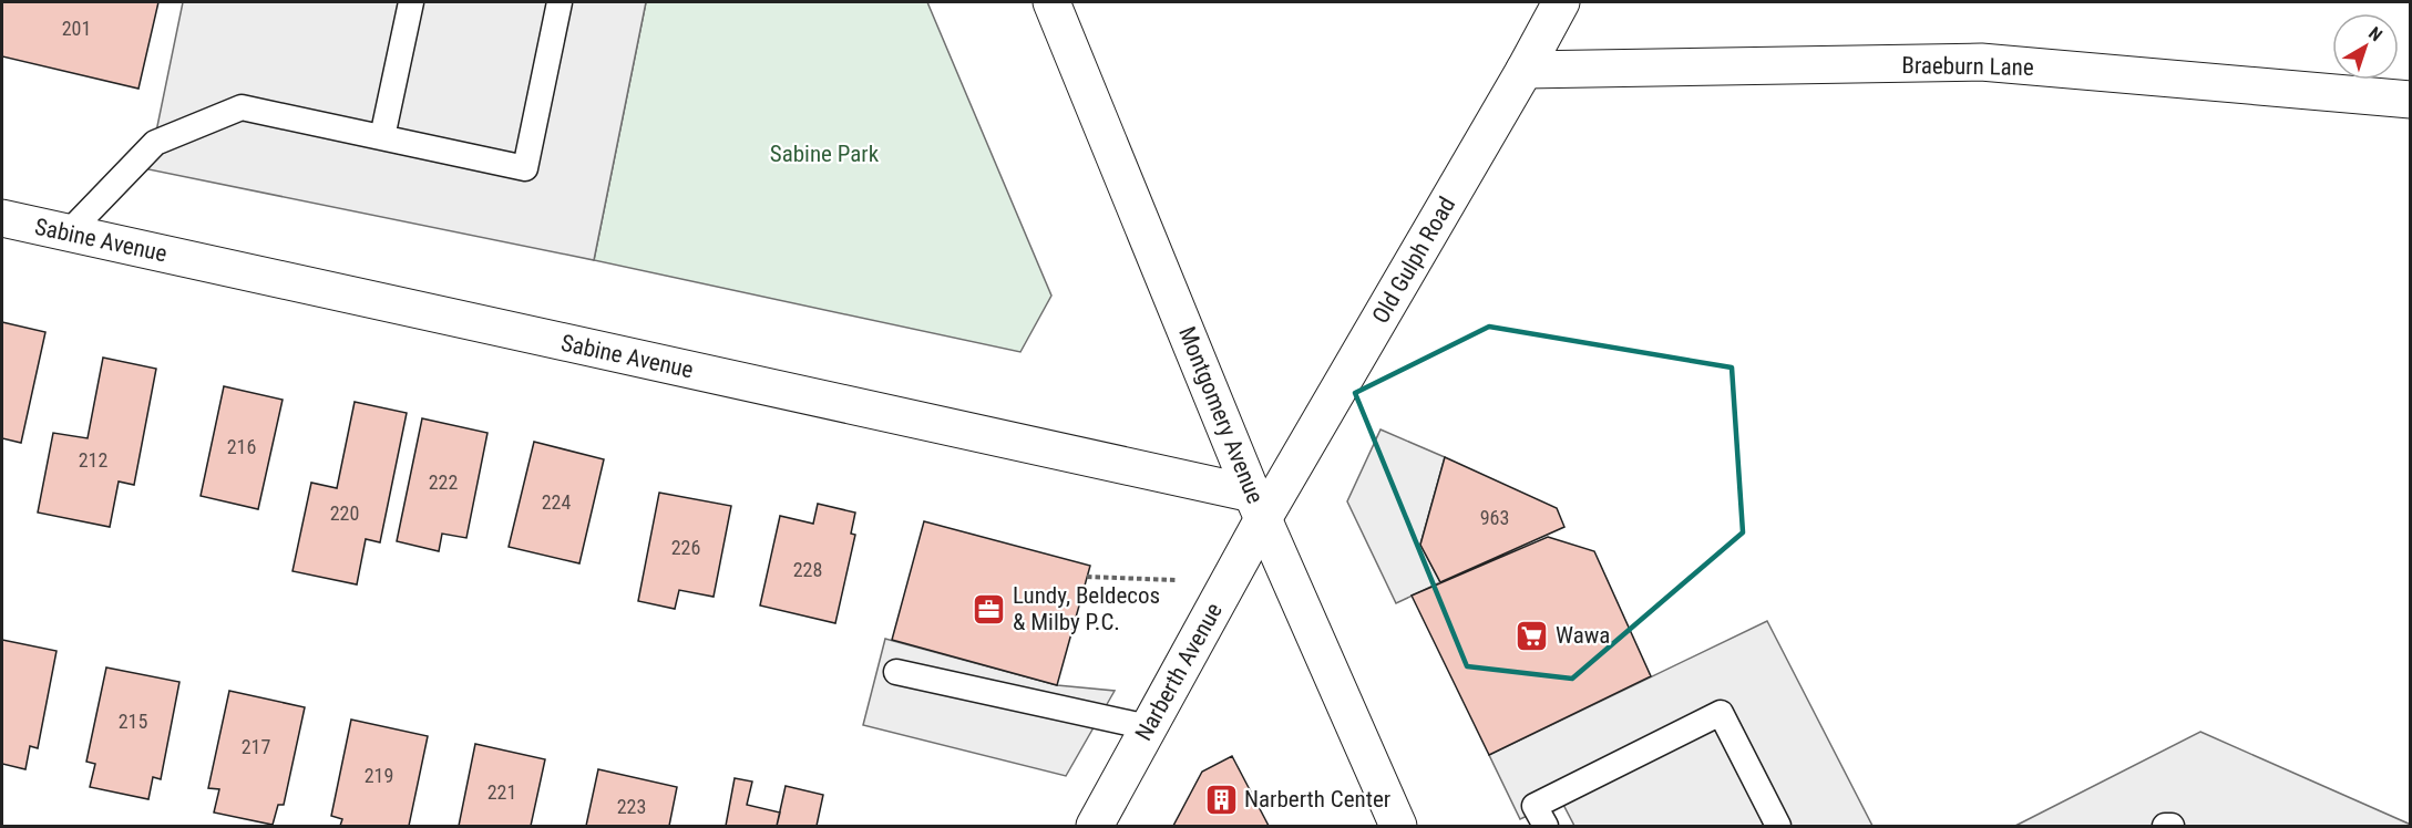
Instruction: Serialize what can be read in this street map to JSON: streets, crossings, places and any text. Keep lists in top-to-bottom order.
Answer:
{
  "streets": {
    "street": [
      "Braeburn Lane",
      "Sabine Avenue",
      "Old Gulph Road",
      "Montgomery Avenue",
      "Narberth Avenue"
    ]
  },
  "crossings": [
    ["Braeburn Lane", "Old Gulph Road"],
    ["Sabine Avenue", "Old Gulph Road"],
    ["Sabine Avenue", "Montgomery Avenue"],
    ["Sabine Avenue", "Narberth Avenue"],
    ["Old Gulph Road", "Montgomery Avenue"],
    ["Old Gulph Road", "Narberth Avenue"],
    ["Montgomery Avenue", "Narberth Avenue"]
  ],
  "parks": ["Sabine Park"],
  "places": {
    "office": ["Lundy, Beldecos & Milby P.C."],
    "supermarket": ["Wawa"],
    "building": ["Narberth Center"]
  },
  "house_numbers": [
    "201",
    "216",
    "212",
    "222",
    "224",
    "220",
    "963",
    "226",
    "228",
    "215",
    "217",
    "219",
    "221",
    "223"
  ],
  "north": "top right"
}
